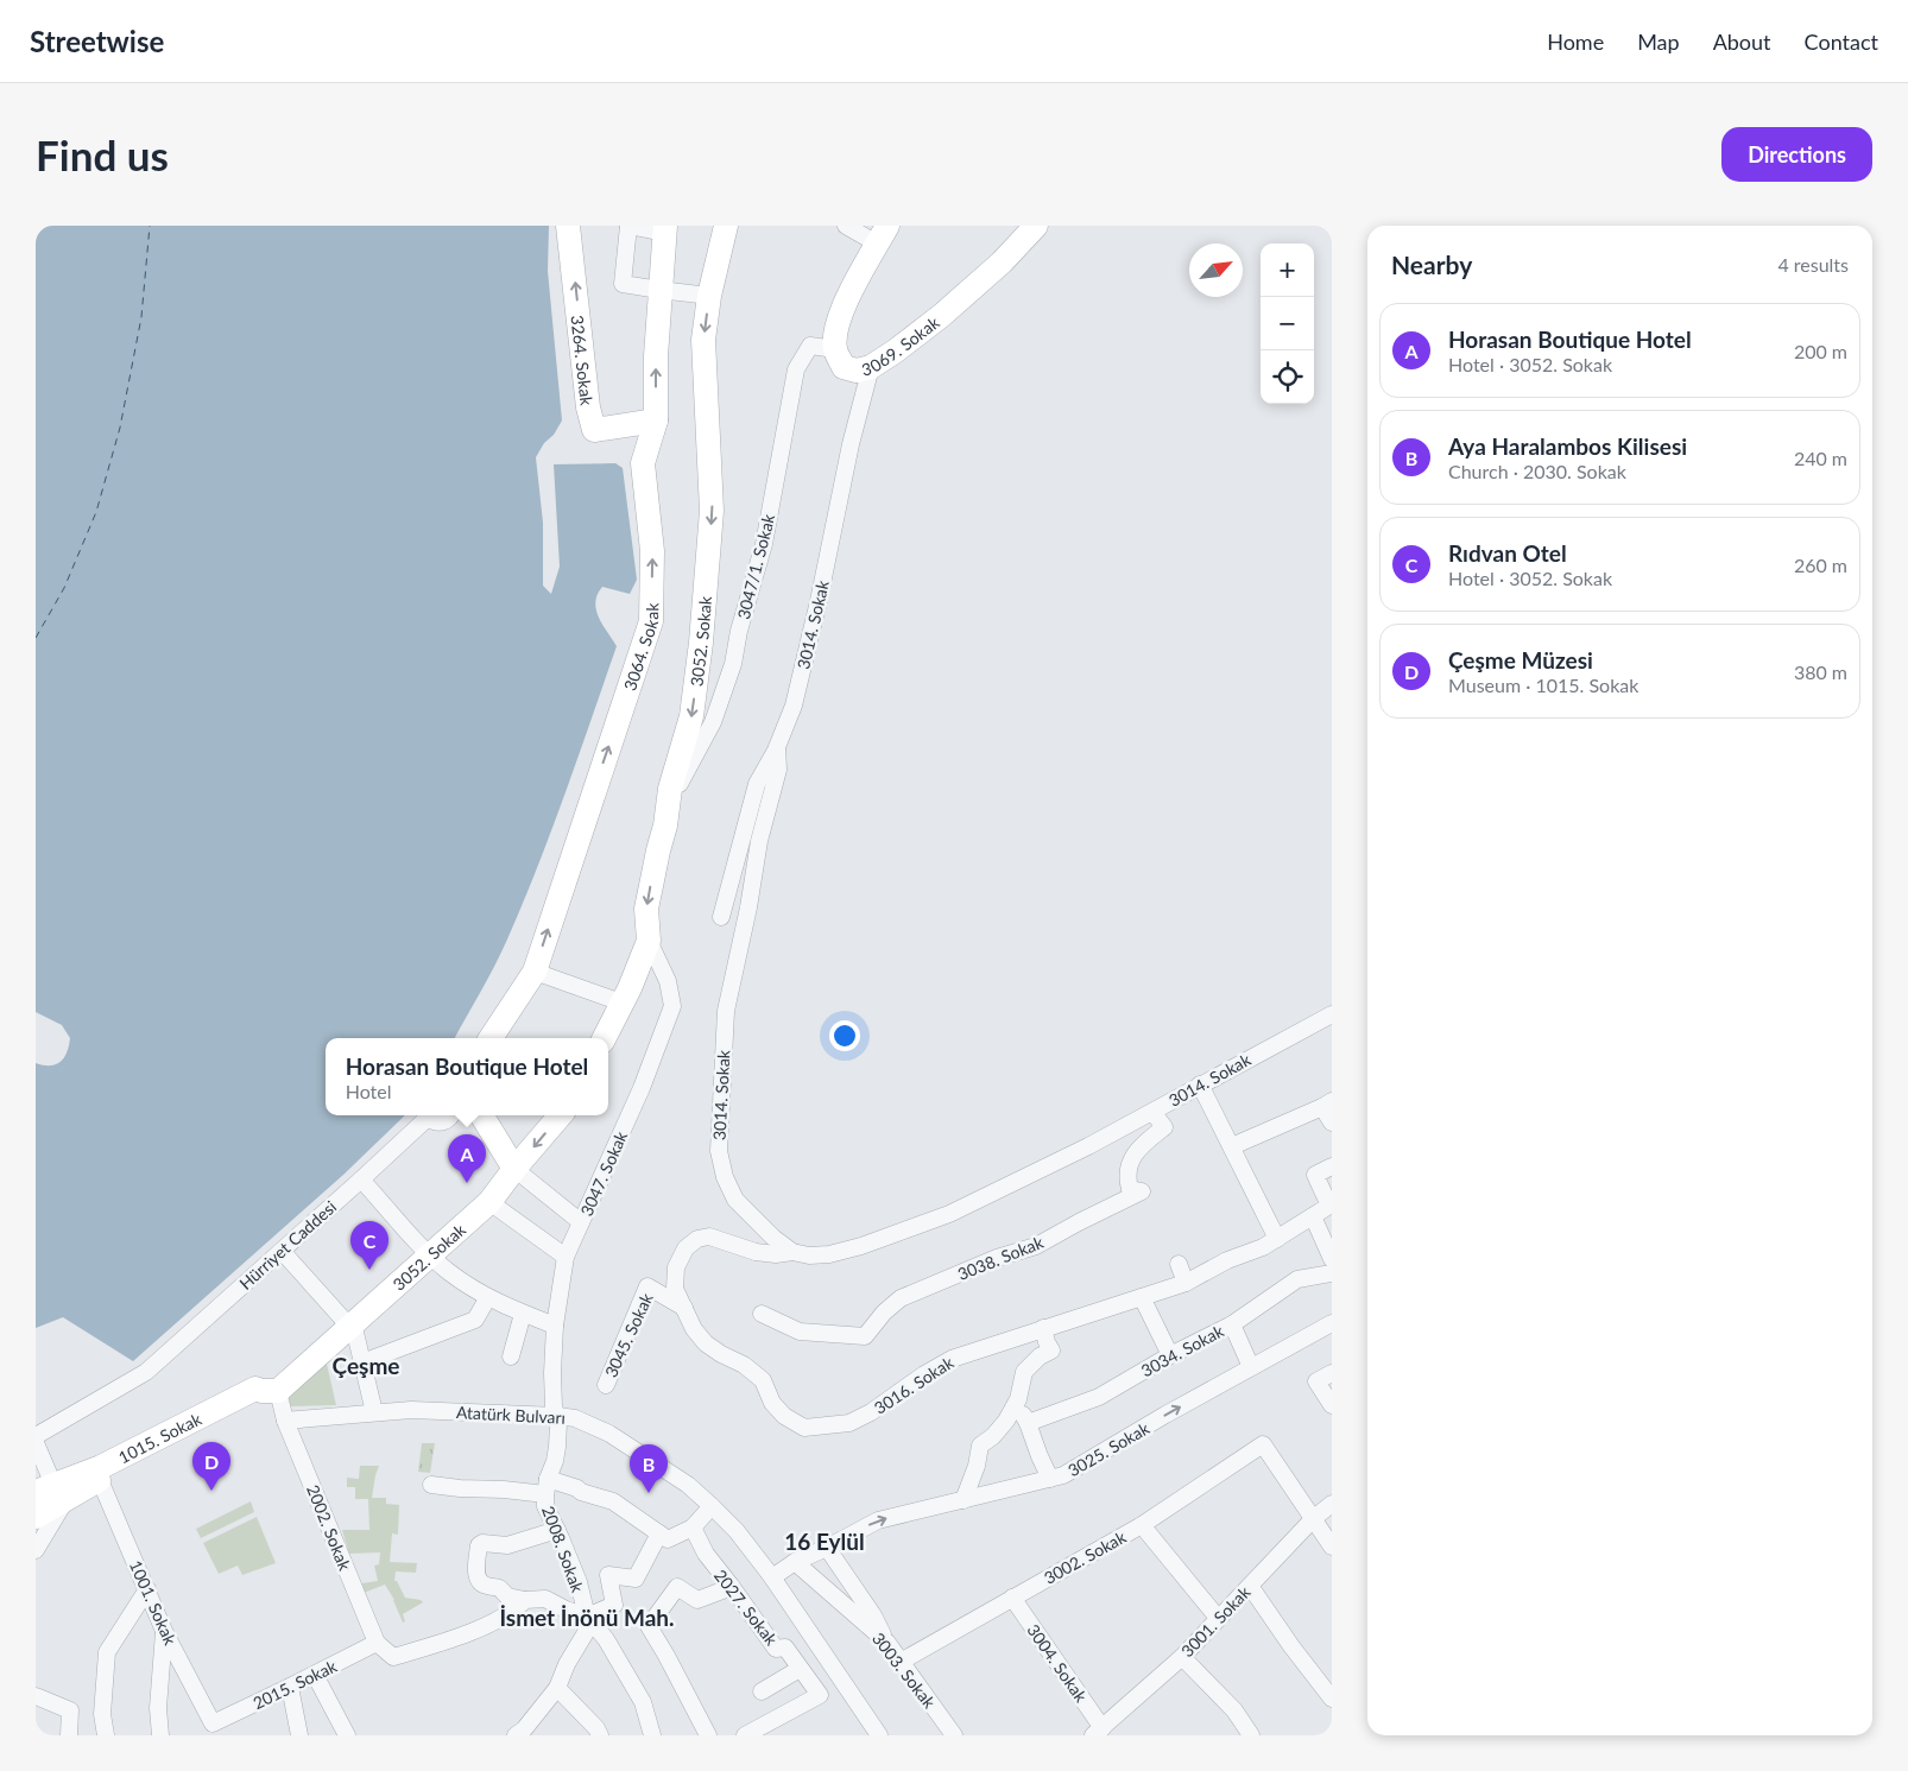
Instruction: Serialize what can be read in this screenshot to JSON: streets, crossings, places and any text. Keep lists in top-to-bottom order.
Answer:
{
  "streets": {
    "street": [
      "3069. Sokak",
      "3264. Sokak",
      "3047/1. Sokak",
      "3014. Sokak",
      "3052. Sokak",
      "3064. Sokak",
      "3047. Sokak",
      "Hürriyet Caddesi",
      "3038. Sokak",
      "3045. Sokak",
      "3034. Sokak",
      "3016. Sokak",
      "Atatürk Bulvarı",
      "1015. Sokak",
      "3025. Sokak",
      "2002. Sokak",
      "2008. Sokak",
      "3002. Sokak",
      "1001. Sokak",
      "2027. Sokak",
      "3001. Sokak",
      "3004. Sokak",
      "3003. Sokak",
      "2015. Sokak"
    ]
  },
  "crossings": [
    ["3069. Sokak", "3047/1. Sokak"],
    ["3069. Sokak", "3014. Sokak"],
    ["3264. Sokak", "3064. Sokak"],
    ["3047/1. Sokak", "3052. Sokak"],
    ["3014. Sokak", "3038. Sokak"],
    ["3014. Sokak", "3016. Sokak"],
    ["3052. Sokak", "3047. Sokak"],
    ["3052. Sokak", "1015. Sokak"],
    ["3052. Sokak", "2002. Sokak"],
    ["3047. Sokak", "Atatürk Bulvarı"],
    ["3045. Sokak", "3016. Sokak"],
    ["Atatürk Bulvarı", "3025. Sokak"],
    ["Atatürk Bulvarı", "2002. Sokak"],
    ["1015. Sokak", "2002. Sokak"],
    ["1015. Sokak", "1001. Sokak"],
    ["3025. Sokak", "3003. Sokak"],
    ["2002. Sokak", "2015. Sokak"],
    ["3002. Sokak", "3001. Sokak"],
    ["3002. Sokak", "3004. Sokak"],
    ["3002. Sokak", "3003. Sokak"],
    ["1001. Sokak", "2015. Sokak"],
    ["3001. Sokak", "3004. Sokak"]
  ],
  "one_way": ["3052. Sokak", "3064. Sokak", "3025. Sokak"],
  "districts": ["Çeşme", "16 Eylül", "İsmet İnönü Mah."],
  "north": "top right",
  "page": {
    "header": "Streetwise",
    "nav": [
      "Home",
      "Map",
      "About",
      "Contact"
    ],
    "buttons": "Directions",
    "title": "Find us",
    "heading": ["Nearby", "4 results"],
    "map_buttons": ["+", "−"],
    "list": [
      {
        "mark": "A",
        "name": "Horasan Boutique Hotel",
        "note": "Hotel · 3052. Sokak",
        "value": "200 m"
      },
      {
        "mark": "B",
        "name": "Aya Haralambos Kilisesi",
        "note": "Church · 2030. Sokak",
        "value": "240 m"
      },
      {
        "mark": "C",
        "name": "Rıdvan Otel",
        "note": "Hotel · 3052. Sokak",
        "value": "260 m"
      },
      {
        "mark": "D",
        "name": "Çeşme Müzesi",
        "note": "Museum · 1015. Sokak",
        "value": "380 m"
      }
    ],
    "popup": ["Horasan Boutique Hotel", "Hotel"],
    "pins": [
      "A",
      "C",
      "D",
      "B"
    ]
  }
}
